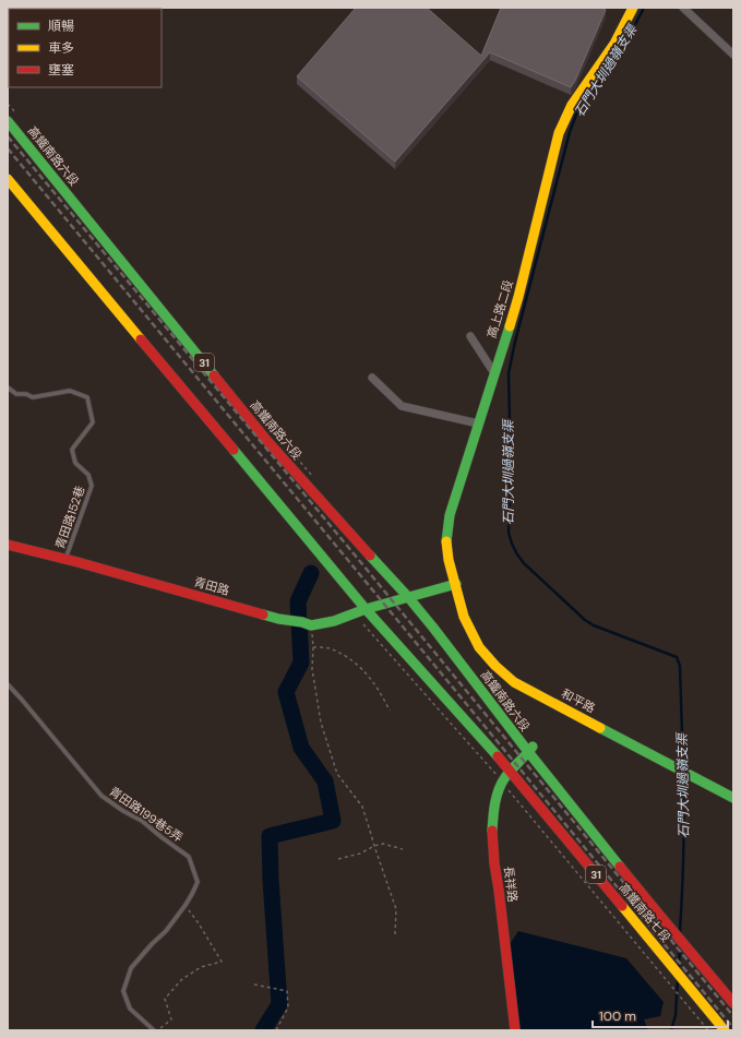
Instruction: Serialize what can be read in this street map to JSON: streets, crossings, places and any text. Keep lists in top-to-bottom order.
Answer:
{
  "streets": {
    "main road": [
      "高鐵南路六段",
      "高上路二段",
      "31",
      "青田路",
      "和平路",
      "長祥路",
      "高鐵南路七段"
    ],
    "lane": ["青田路152巷", "青田路199巷5弄"]
  },
  "crossings": [
    ["高鐵南路六段", "青田路"],
    ["高鐵南路六段", "長祥路"],
    ["高鐵南路六段", "高鐵南路七段"],
    ["高上路二段", "和平路"],
    ["31", "青田路"],
    ["31", "長祥路"],
    ["31", "高鐵南路七段"],
    ["青田路152巷", "青田路"],
    ["長祥路", "高鐵南路七段"]
  ],
  "water": ["石門大圳過嶺支渠"],
  "legend": ["順暢", "車多", "壅塞"],
  "scale_bar": "100 m"
}
